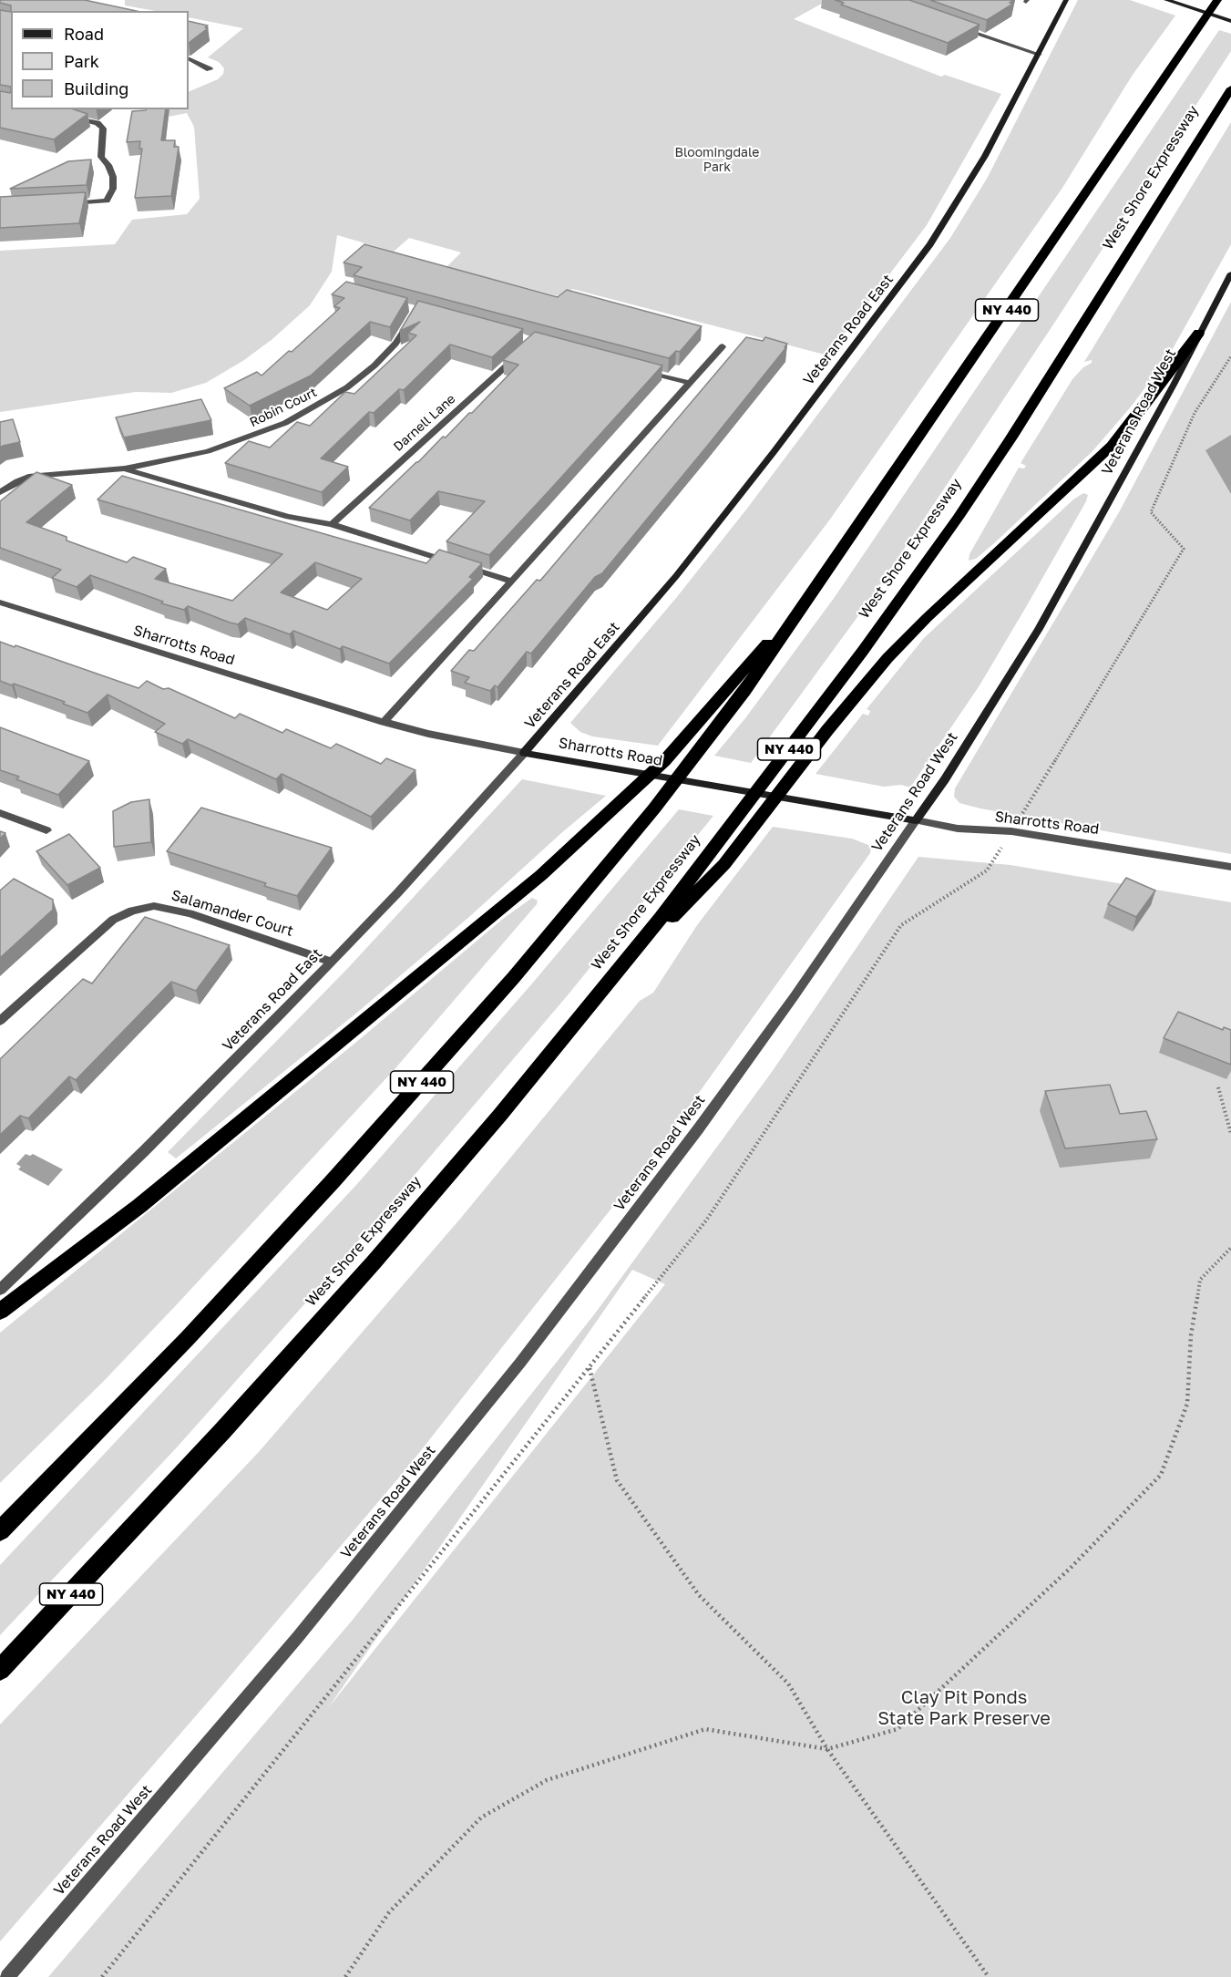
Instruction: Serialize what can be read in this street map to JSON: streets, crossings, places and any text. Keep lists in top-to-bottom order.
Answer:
{
  "streets": {
    "highway": ["West Shore Expressway", "NY 440"],
    "street": [
      "Veterans Road East",
      "Robin Court",
      "Veterans Road West",
      "Darnell Lane",
      "Sharrotts Road",
      "Salamander Court"
    ]
  },
  "crossings": [
    ["Veterans Road East", "Sharrotts Road"],
    ["Veterans Road East", "Salamander Court"],
    ["Robin Court", "Darnell Lane"],
    ["Veterans Road West", "Sharrotts Road"]
  ],
  "parks": ["Bloomingdale Park", "Clay Pit Ponds State Park Preserve"],
  "legend": ["Road", "Park", "Building"]
}
